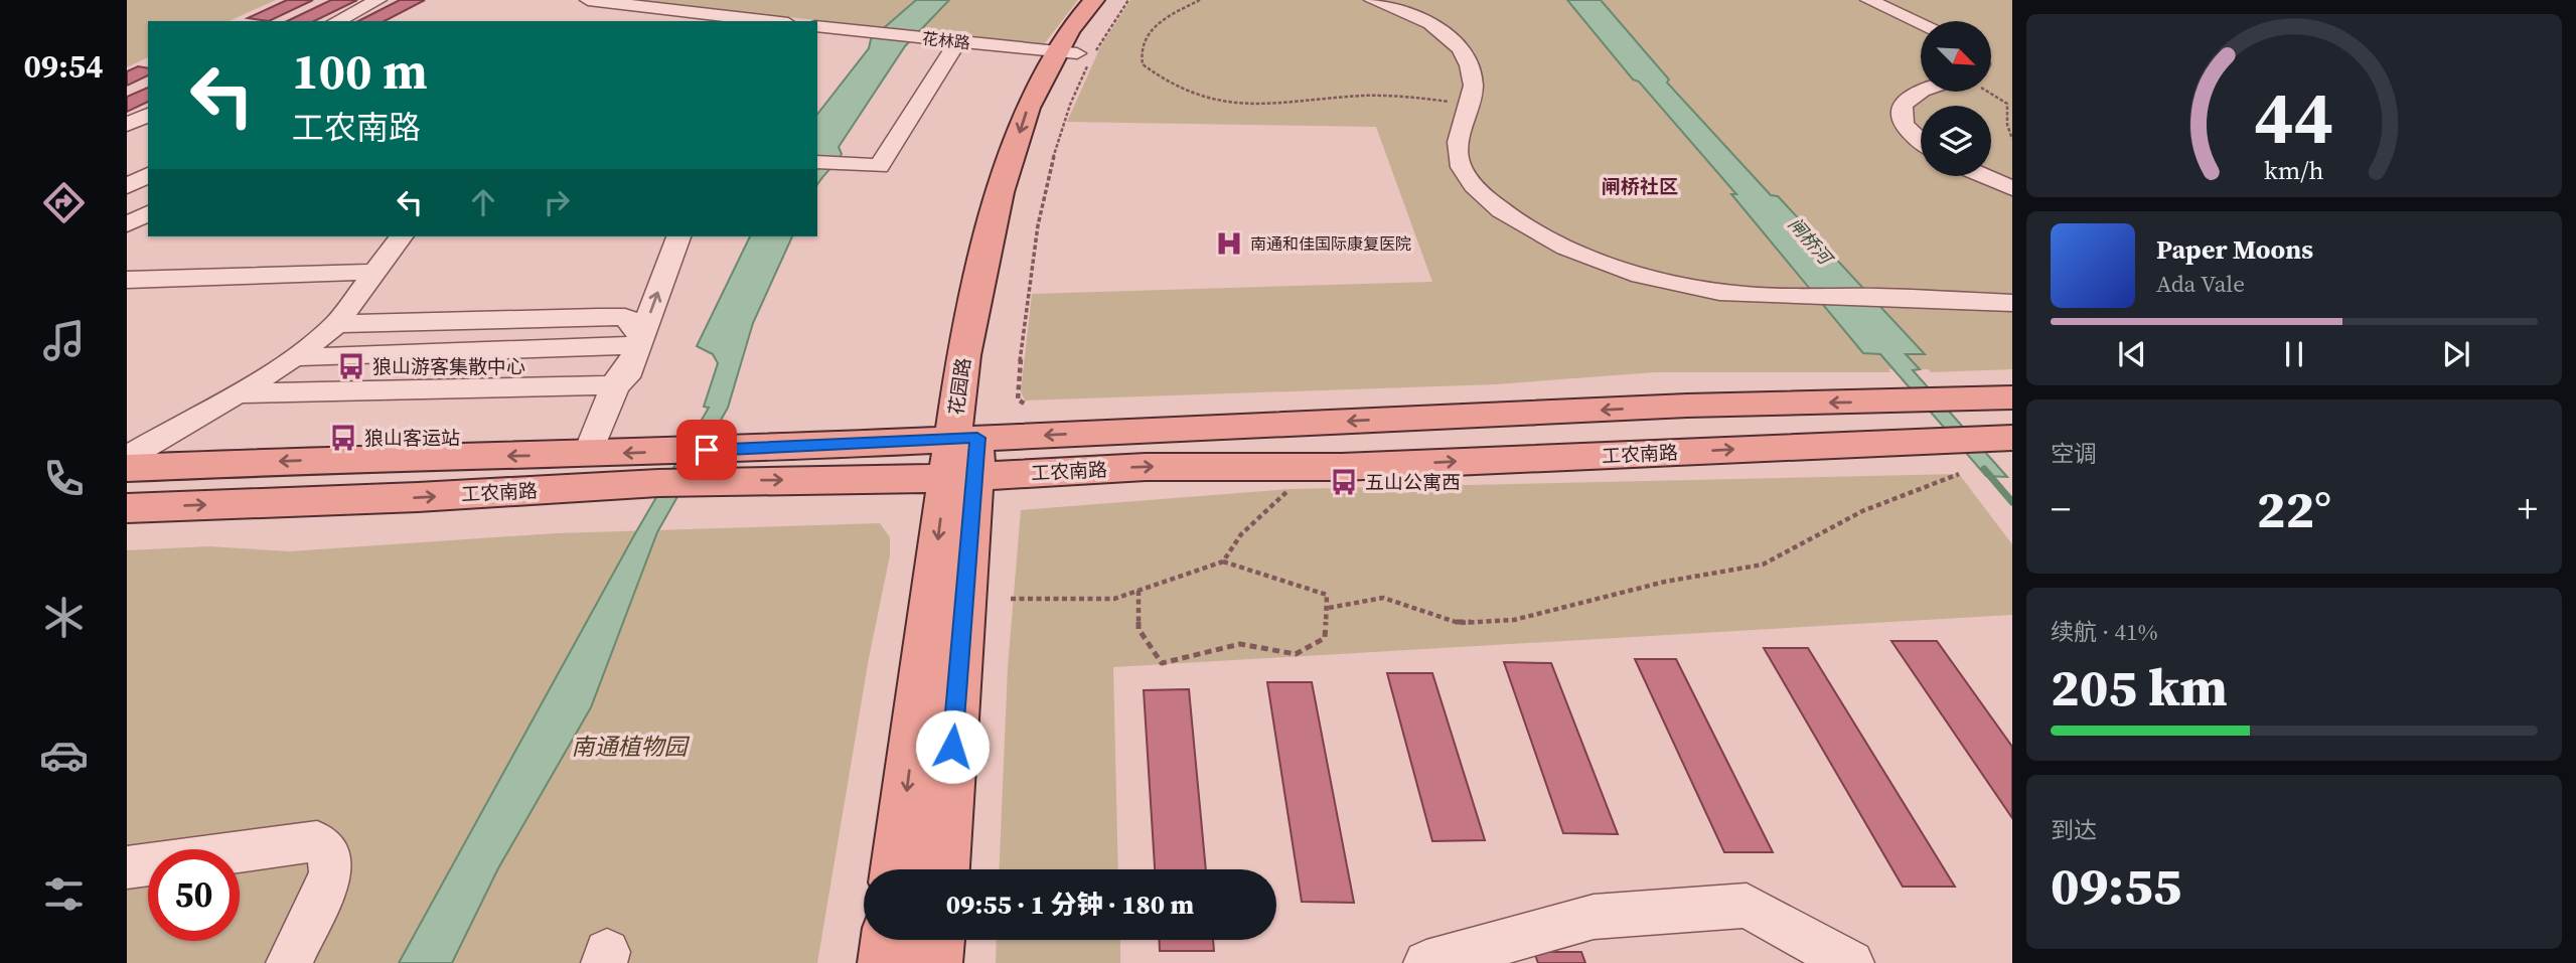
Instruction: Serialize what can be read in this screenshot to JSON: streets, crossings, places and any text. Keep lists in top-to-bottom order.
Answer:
{
  "streets": {
    "main road": ["花园路", "工农南路"],
    "street": ["花林路"]
  },
  "crossings": [
    ["花林路", "花园路"],
    ["花园路", "工农南路"]
  ],
  "districts": ["闸桥社区"],
  "water": ["闸桥河"],
  "parks": ["南通植物园"],
  "places": {
    "hospital": ["南通和佳国际康复医院"],
    "bus stop": ["狼山游客集散中心", "狼山客运站", "五山公寓西"]
  },
  "north": "bottom right",
  "page": {
    "tabs": "09:54",
    "turn": ["100 m", "工农南路"],
    "song": ["Paper Moons", "Ada Vale"],
    "tile": [
      "空调",
      ["续航 · 41%", "205 km"],
      ["到达", "09:55"]
    ],
    "heat": ["−", "22°", "+"],
    "limit": "50",
    "trip": "09:55 · 1 分钟 · 180 m",
    "gauge": ["44", "km/h"]
  }
}
